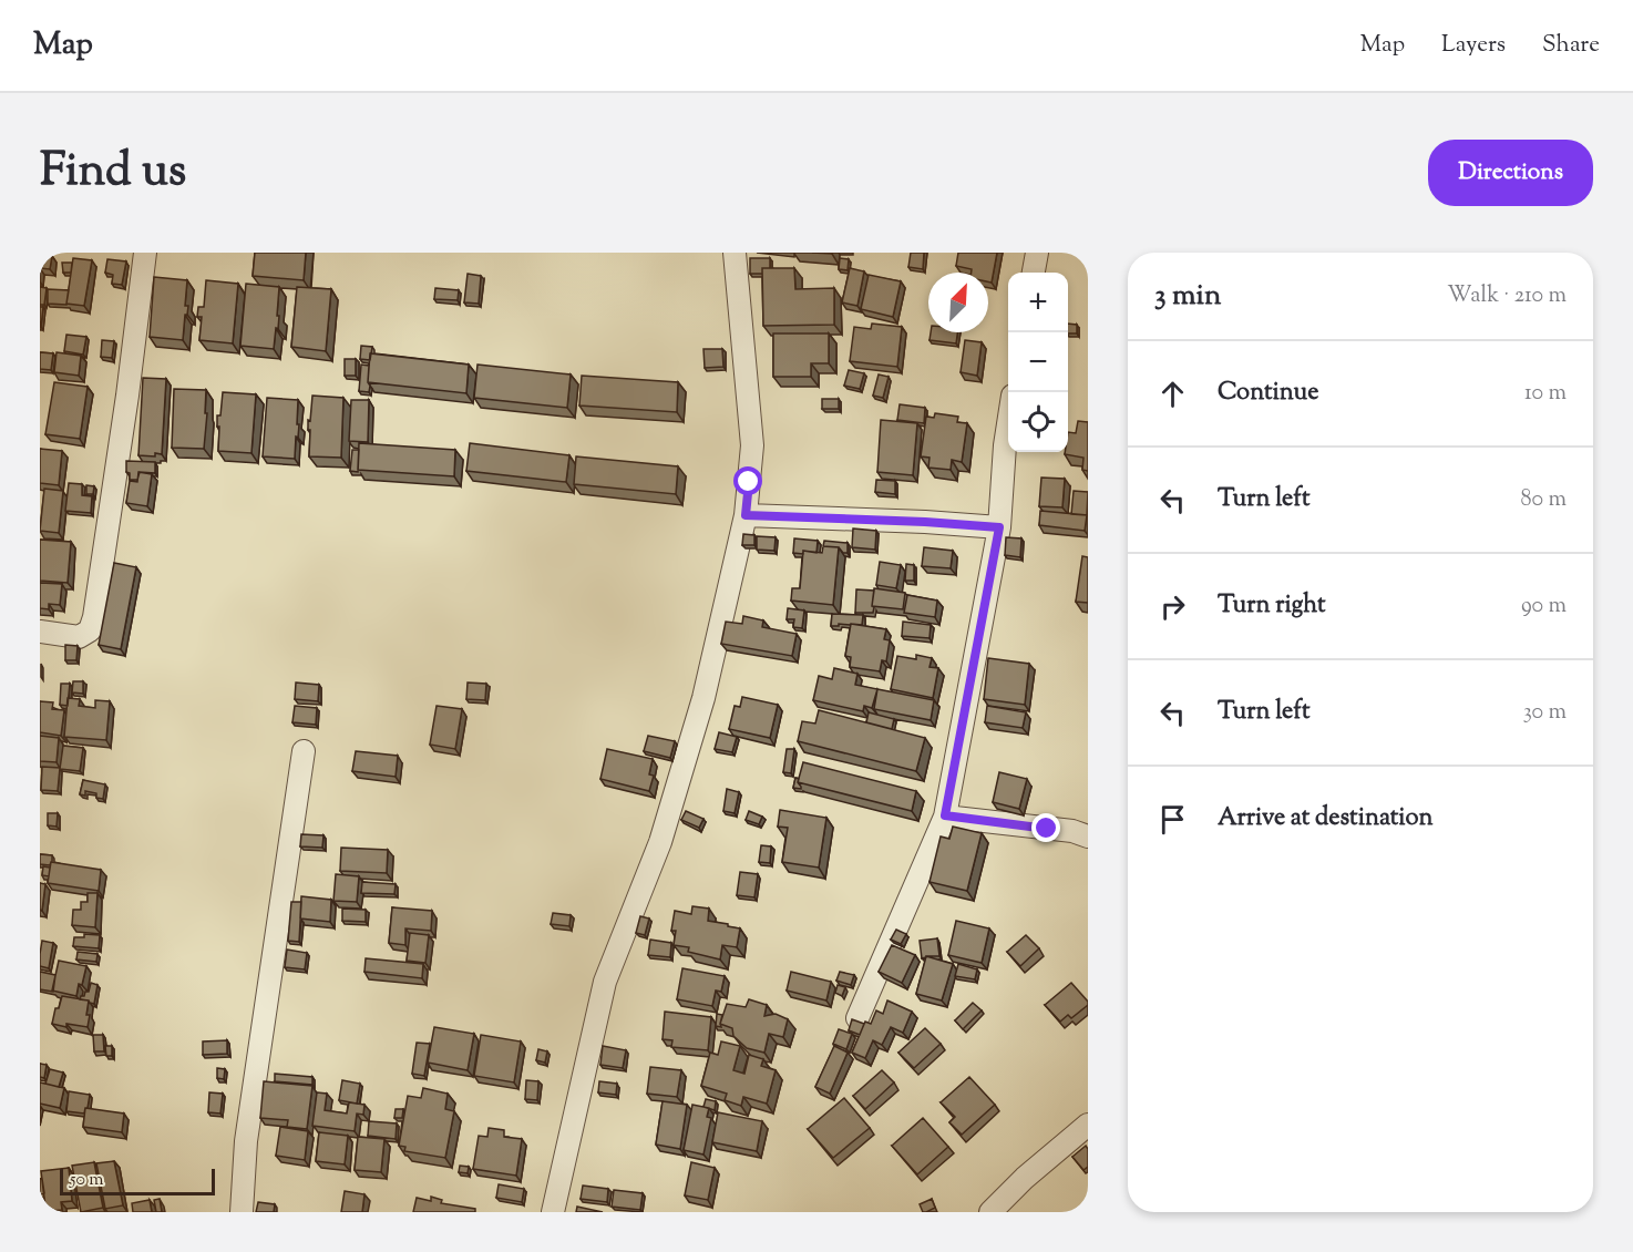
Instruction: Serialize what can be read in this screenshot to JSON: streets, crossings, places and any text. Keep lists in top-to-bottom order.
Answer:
{
  "scale_bar": "50 m",
  "north": "top right",
  "page": {
    "header": "Map",
    "nav": ["Map", "Layers", "Share"],
    "title": "Find us",
    "buttons": "Directions",
    "heading": ["3 min", "Walk · 210 m"],
    "map_buttons": ["+", "−"],
    "list": [
      ["Continue", "10 m"],
      ["Turn left", "80 m"],
      ["Turn right", "90 m"],
      ["Turn left", "30 m"],
      "Arrive at destination"
    ],
    "scale": "50 m"
  }
}
